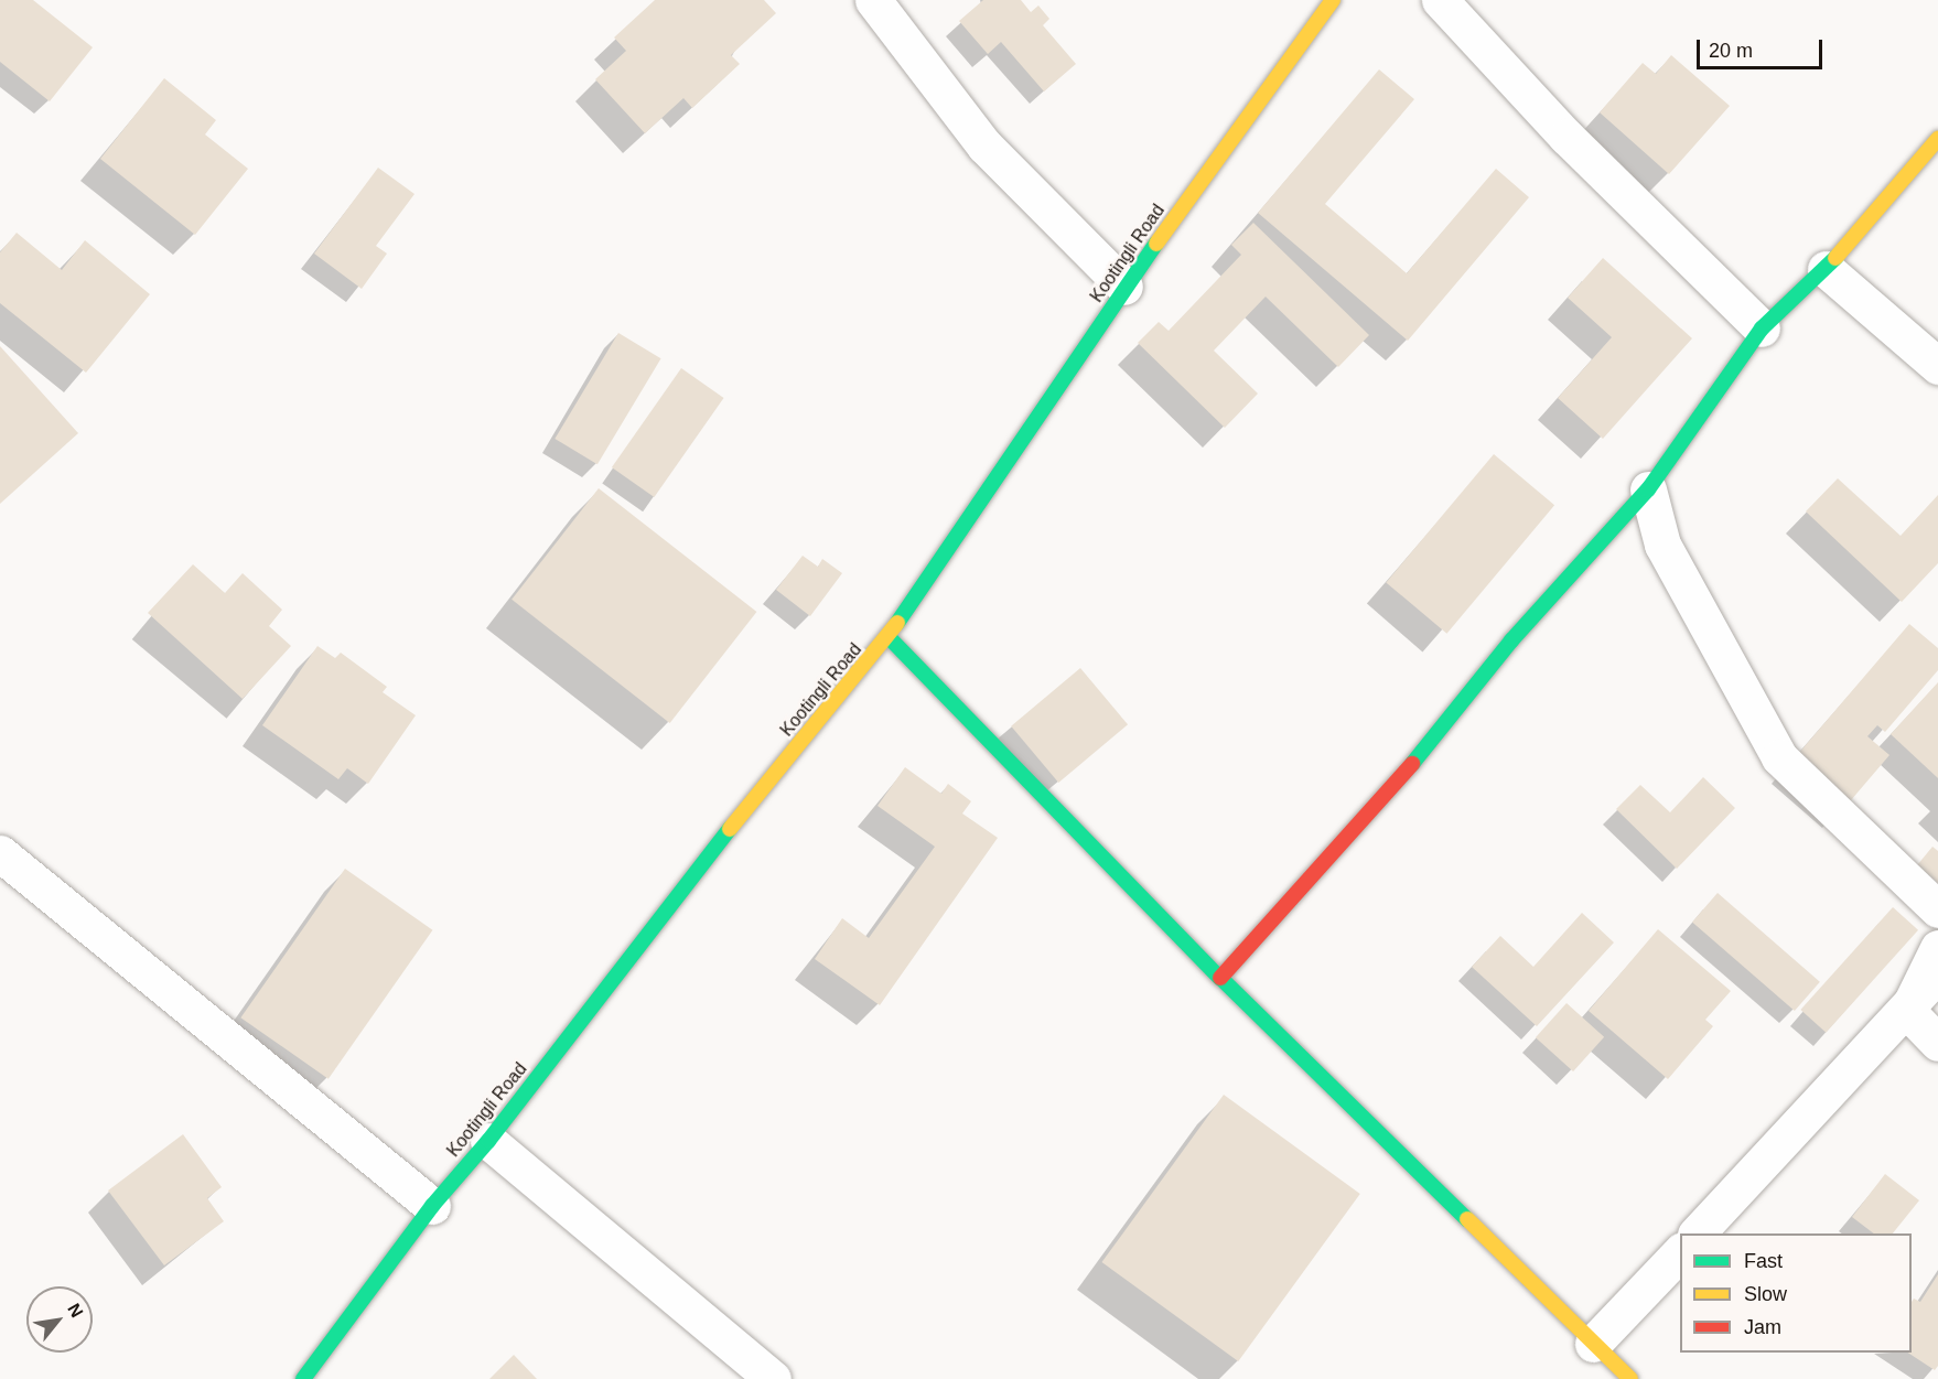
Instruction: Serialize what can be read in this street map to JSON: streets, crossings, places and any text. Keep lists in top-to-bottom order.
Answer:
{
  "streets": {
    "street": ["Kootingli Road"]
  },
  "legend": ["Fast", "Slow", "Jam"],
  "scale_bar": "20 m",
  "north": "top right"
}
